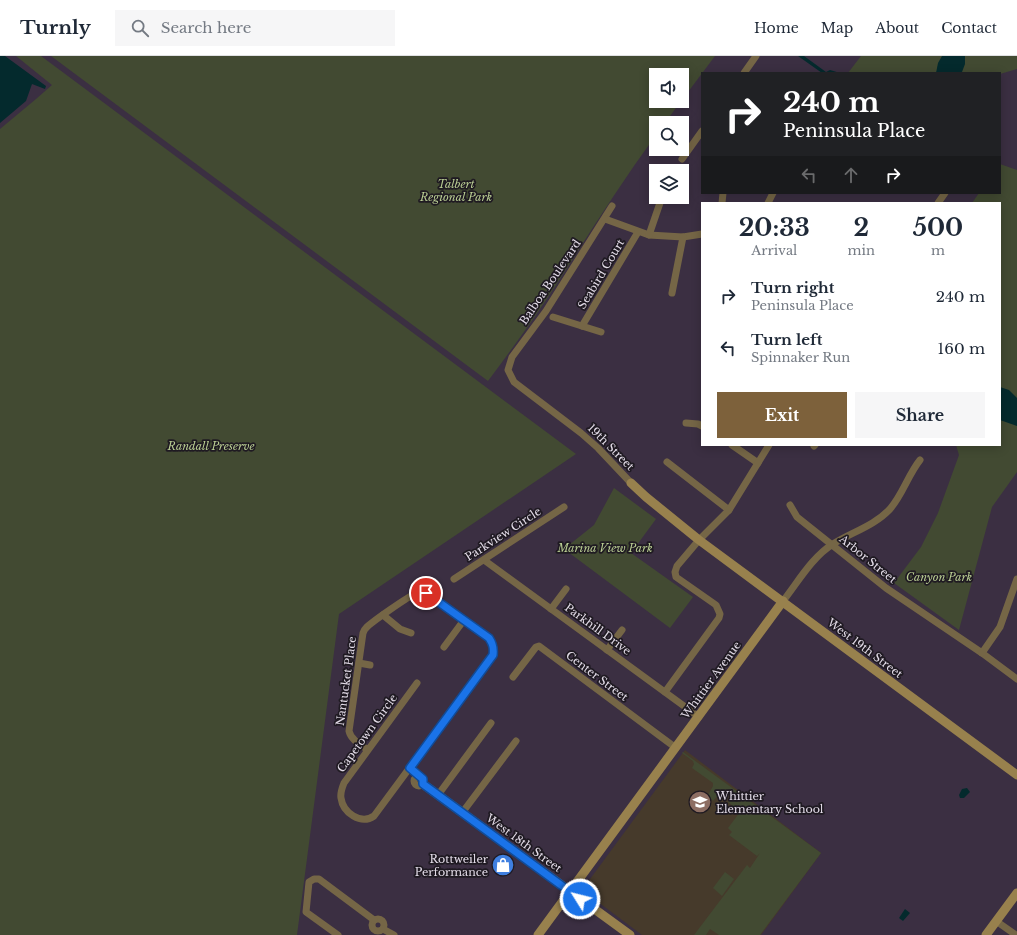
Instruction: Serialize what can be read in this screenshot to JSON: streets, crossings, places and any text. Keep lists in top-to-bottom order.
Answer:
{
  "streets": {
    "street": [
      "Seabird Court",
      "Balboa Boulevard",
      "19th Street",
      "Parkview Circle",
      "Arbor Street",
      "Parkhill Drive",
      "West 19th Street",
      "Center Street",
      "Whittier Avenue",
      "Nantucket Place",
      "Capetown Circle",
      "West 18th Street"
    ]
  },
  "crossings": [
    ["Balboa Boulevard", "19th Street"],
    ["19th Street", "West 19th Street"],
    ["Parkview Circle", "Parkhill Drive"],
    ["Arbor Street", "Whittier Avenue"],
    ["Parkhill Drive", "Whittier Avenue"],
    ["West 19th Street", "Whittier Avenue"],
    ["Center Street", "Whittier Avenue"],
    ["Whittier Avenue", "West 18th Street"],
    ["Nantucket Place", "Capetown Circle"],
    ["Capetown Circle", "West 18th Street"]
  ],
  "parks": [
    "Talbert Regional Park",
    "Randall Preserve",
    "Marina View Park",
    "Canyon Park"
  ],
  "places": {
    "school or university": ["Whittier Elementary School"],
    "shop": ["Rottweiler Performance"]
  },
  "page": {
    "header": "Turnly",
    "search": "Search here",
    "nav": [
      "Home",
      "Map",
      "About",
      "Contact"
    ],
    "turn": ["240 m", "Peninsula Place"],
    "eta": [
      "20:33",
      "Arrival",
      "2",
      "min",
      "500",
      "m"
    ],
    "list": [
      {
        "name": "Turn right",
        "note": "Peninsula Place",
        "value": "240 m"
      },
      {
        "name": "Turn left",
        "note": "Spinnaker Run",
        "value": "160 m"
      }
    ],
    "buttons": ["Exit", "Share"]
  }
}
